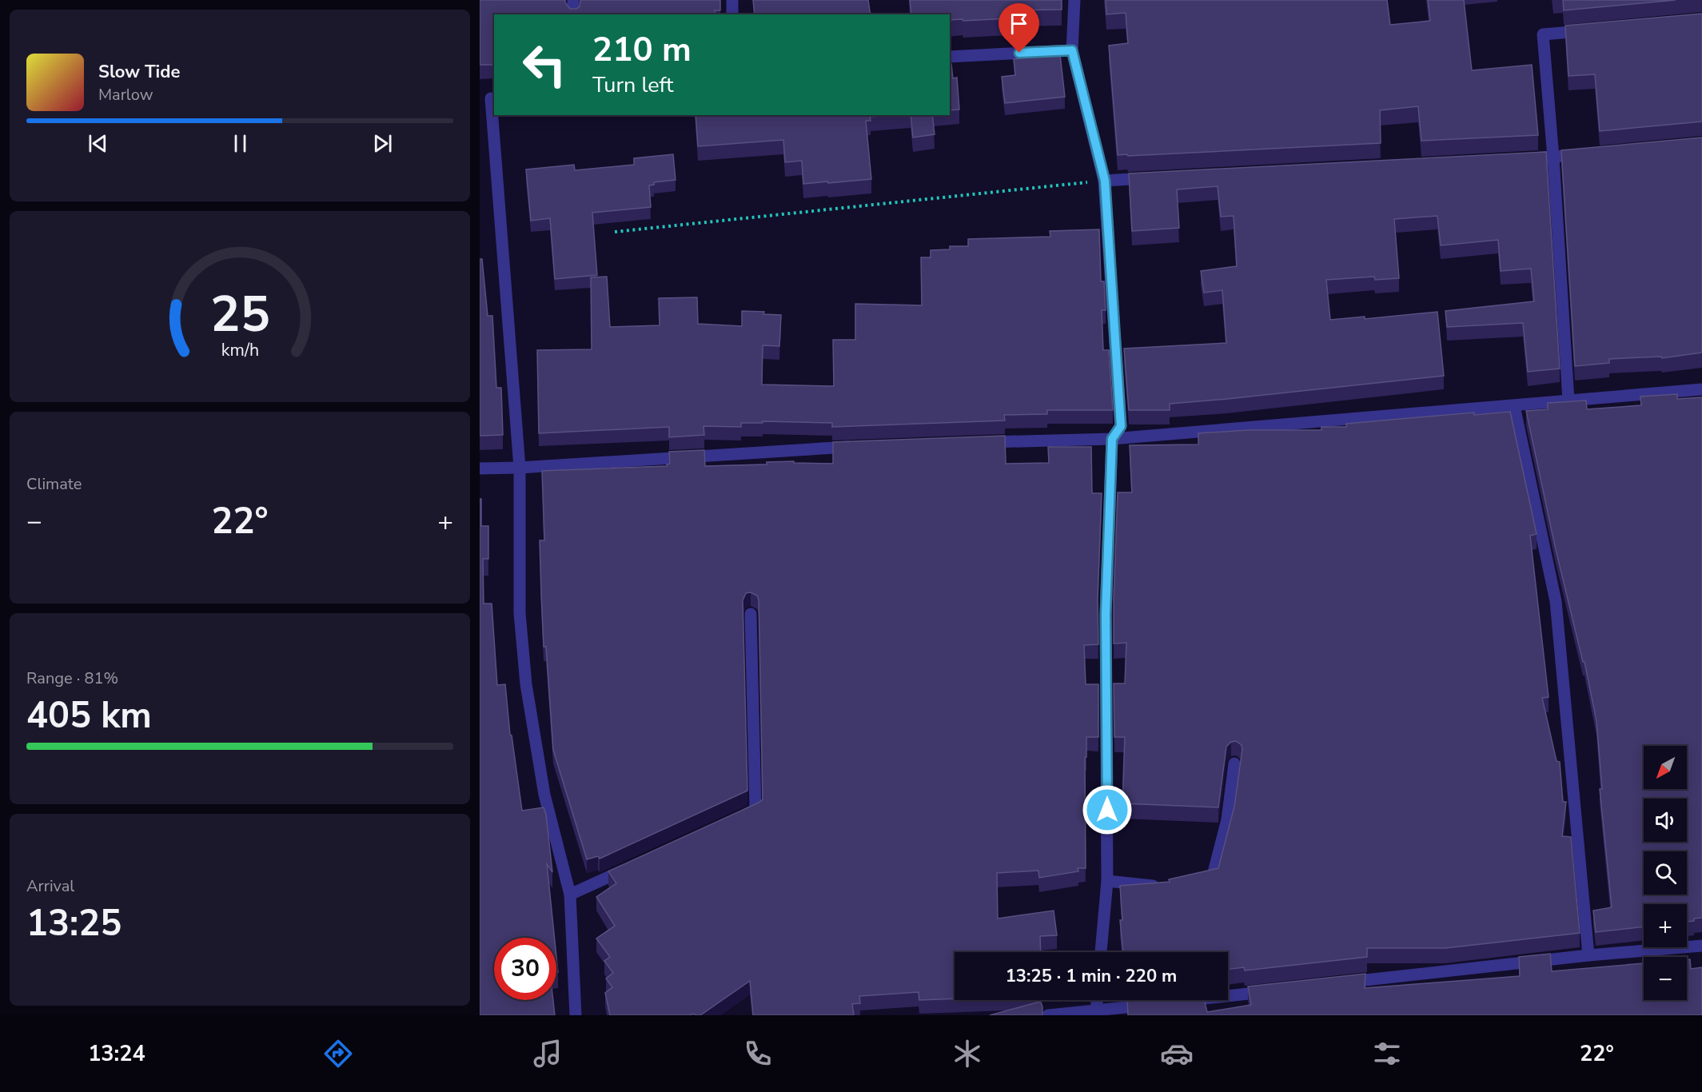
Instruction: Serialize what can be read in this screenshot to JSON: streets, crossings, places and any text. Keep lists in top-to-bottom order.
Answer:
{
  "north": "bottom left",
  "page": {
    "turn": ["210 m", "Turn left"],
    "song": ["Slow Tide", "Marlow"],
    "tile": [
      "Climate",
      ["Range · 81%", "405 km"],
      ["Arrival", "13:25"]
    ],
    "heat": ["−", "22°", "+"],
    "map_buttons": ["+", "−"],
    "limit": "30",
    "trip": "13:25 · 1 min · 220 m",
    "tabs": ["13:24", "22°"],
    "gauge": ["25", "km/h"]
  }
}
